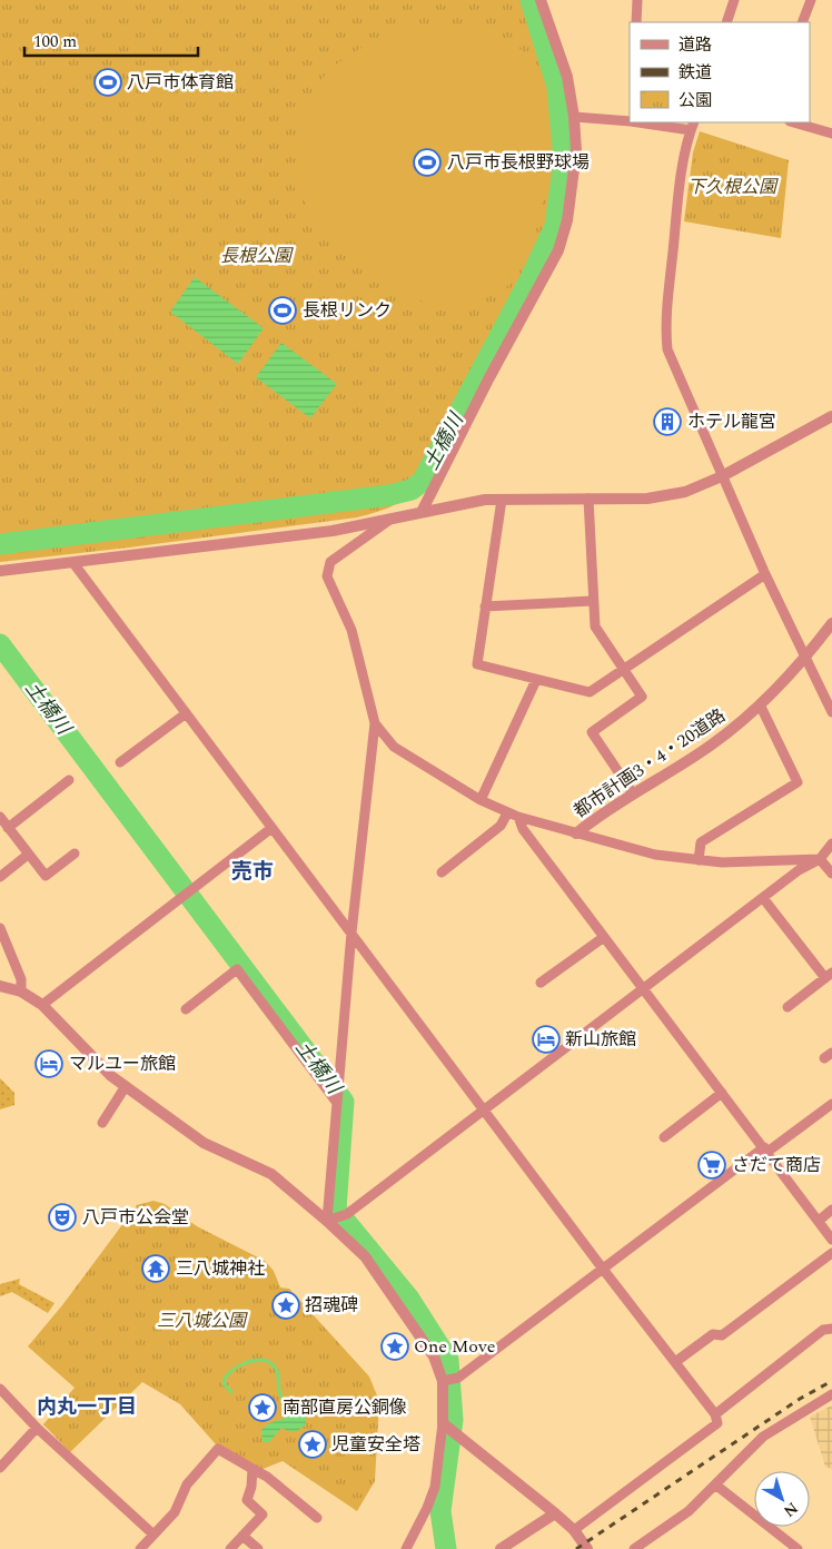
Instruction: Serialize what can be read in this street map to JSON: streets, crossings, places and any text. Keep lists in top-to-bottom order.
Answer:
{
  "streets": {
    "street": ["都市計画3・4・20道路"]
  },
  "districts": ["売市", "内丸一丁目"],
  "water": ["土橋川"],
  "parks": ["下久根公園", "長根公園", "三八城公園"],
  "places": {
    "sports": ["八戸市体育館", "八戸市長根野球場", "長根リンク"],
    "building": ["ホテル龍宮"],
    "hotel": ["新山旅館", "マルユー旅館"],
    "supermarket": ["さだて商店"],
    "theatre": ["八戸市公会堂"],
    "temple": ["三八城神社"],
    "place": [
      "招魂碑",
      "One Move",
      "南部直房公銅像",
      "児童安全塔"
    ]
  },
  "legend": ["道路", "鉄道", "公園"],
  "scale_bar": "100 m",
  "north": "bottom right"
}
